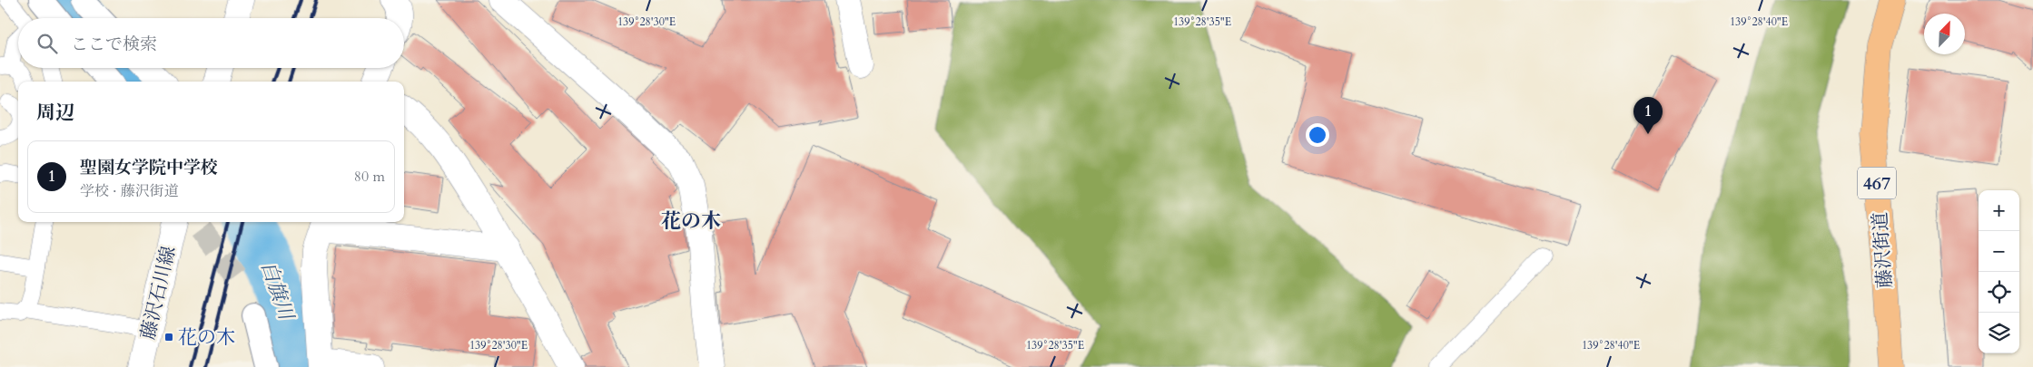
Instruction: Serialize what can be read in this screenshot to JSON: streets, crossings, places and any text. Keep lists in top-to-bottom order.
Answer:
{
  "streets": {
    "highway": ["467", "藤沢街道"],
    "street": ["藤沢石川線"]
  },
  "districts": ["花の木"],
  "water": ["白旗川"],
  "places": {
    "transit": ["花の木"]
  },
  "north": "top right",
  "page": {
    "search": "ここで検索",
    "heading": "周辺",
    "pins": "1",
    "list": [
      {
        "mark": "1",
        "name": "聖園女学院中学校",
        "note": "学校 · 藤沢街道",
        "value": "80 m"
      }
    ],
    "map_buttons": ["+", "−"]
  },
  "coordinates": ["139°28'30\"E", "139°28'35\"E", "139°28'40\"E"]
}
